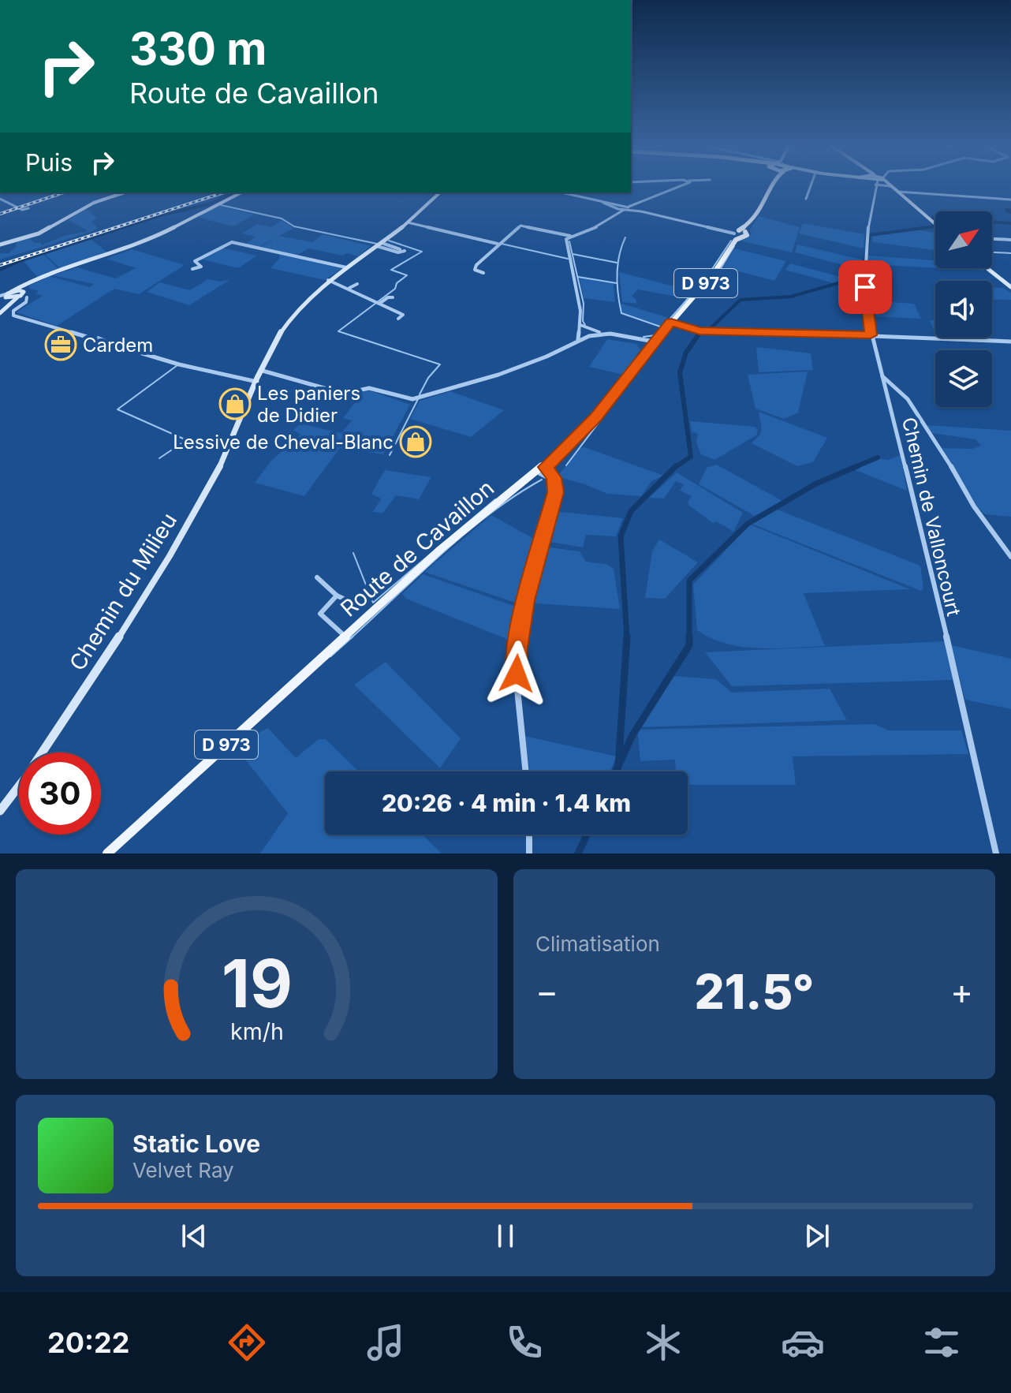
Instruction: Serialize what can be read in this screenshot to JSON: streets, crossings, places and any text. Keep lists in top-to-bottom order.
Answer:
{
  "streets": {
    "main road": ["D 973", "Route de Cavaillon"],
    "street": ["Chemin de Valloncourt", "Chemin du Milieu"]
  },
  "crossings": [
    ["D 973", "Route de Cavaillon"]
  ],
  "places": {
    "office": ["Cardem"],
    "shop": ["Les paniers de Didier", "Lessive de Cheval-Blanc"]
  },
  "north": "top right",
  "page": {
    "turn": ["330 m", "Route de Cavaillon"],
    "then": "Puis",
    "limit": "30",
    "trip": "20:26 · 4 min · 1.4 km",
    "tile": "Climatisation",
    "heat": ["−", "21.5°", "+"],
    "song": ["Static Love", "Velvet Ray"],
    "tabs": "20:22",
    "gauge": ["19", "km/h"]
  }
}
